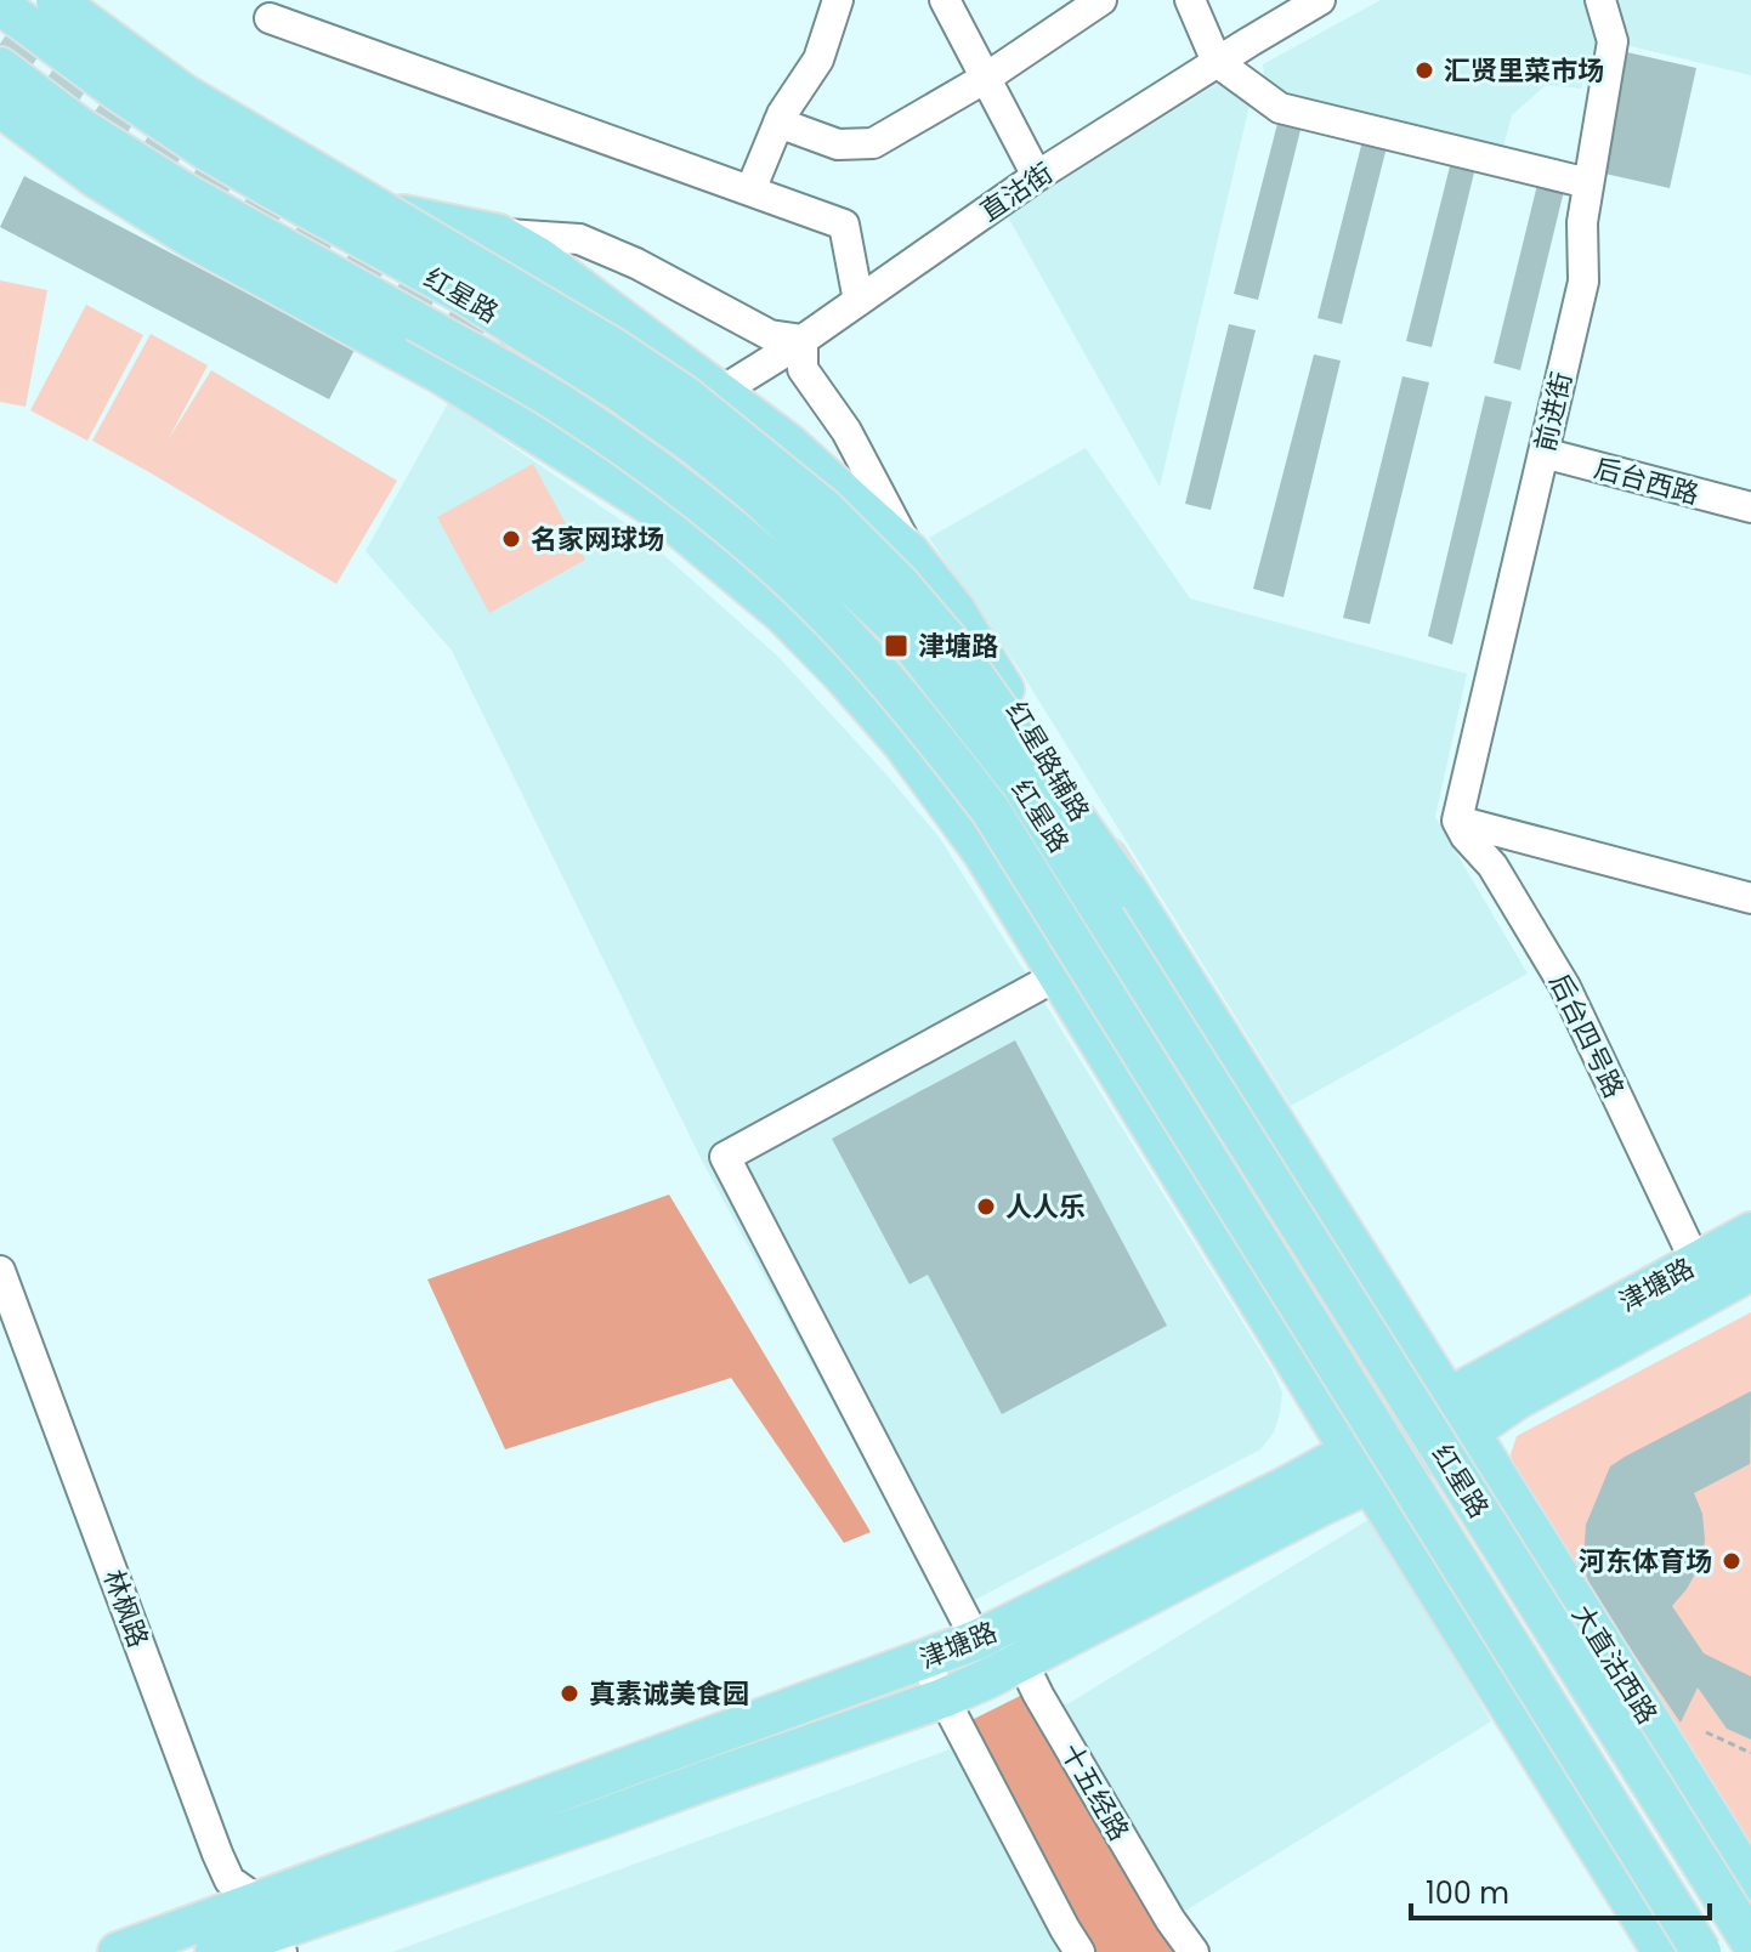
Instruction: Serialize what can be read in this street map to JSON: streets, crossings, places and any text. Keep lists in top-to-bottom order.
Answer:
{
  "streets": {
    "main road": [
      "红星路",
      "红星路辅路",
      "津塘路",
      "大直沽西路"
    ],
    "street": [
      "直沽街",
      "前进街",
      "后台西路",
      "后台四号路",
      "林枫路",
      "十五经路"
    ]
  },
  "crossings": [
    ["直沽街", "红星路辅路"],
    ["前进街", "后台西路"],
    ["前进街", "后台四号路"],
    ["后台四号路", "津塘路"],
    ["津塘路", "林枫路"],
    ["津塘路", "大直沽西路"],
    ["津塘路", "十五经路"]
  ],
  "places": {
    "other": [
      "汇贤里菜市场",
      "名家网球场",
      "人人乐",
      "河东体育场",
      "真素诚美食园"
    ],
    "transit": ["津塘路"]
  },
  "scale_bar": "100 m"
}
